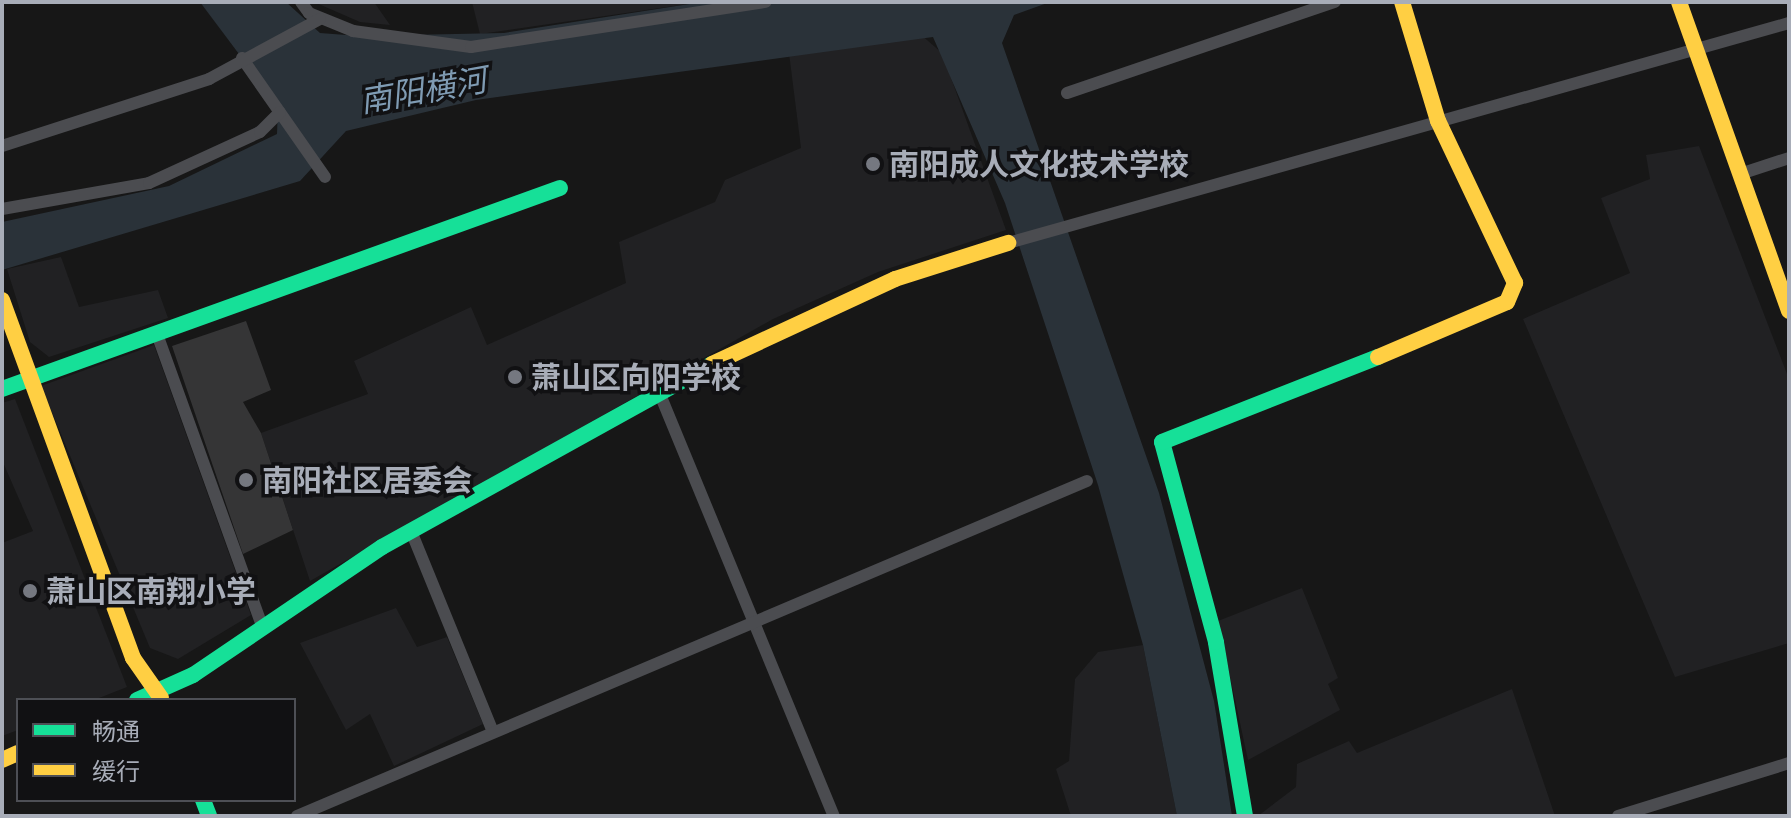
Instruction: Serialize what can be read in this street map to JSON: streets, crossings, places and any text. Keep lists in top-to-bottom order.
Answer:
{
  "water": ["南阳横河"],
  "places": [
    "南阳成人文化技术学校",
    "萧山区向阳学校",
    "南阳社区居委会",
    "萧山区南翔小学"
  ],
  "legend": ["畅通", "缓行"]
}
